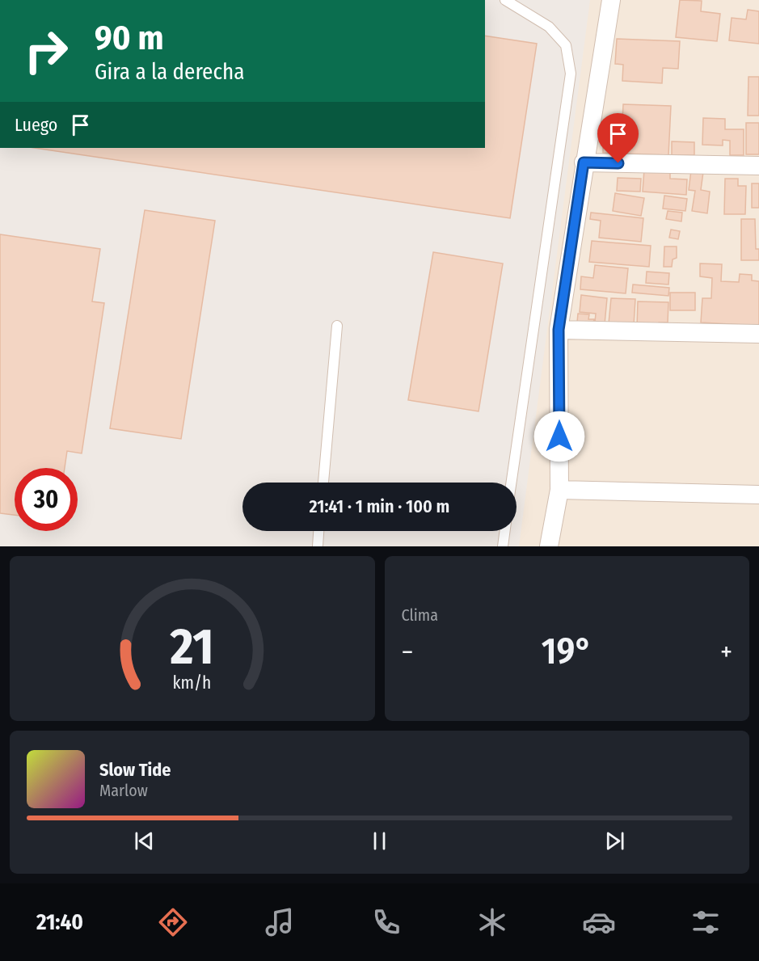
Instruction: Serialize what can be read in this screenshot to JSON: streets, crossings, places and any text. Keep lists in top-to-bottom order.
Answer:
{
  "page": {
    "turn": ["90 m", "Gira a la derecha"],
    "then": "Luego",
    "limit": "30",
    "trip": "21:41 · 1 min · 100 m",
    "tile": "Clima",
    "heat": ["−", "19°", "+"],
    "song": ["Slow Tide", "Marlow"],
    "tabs": "21:40",
    "gauge": ["21", "km/h"]
  }
}
